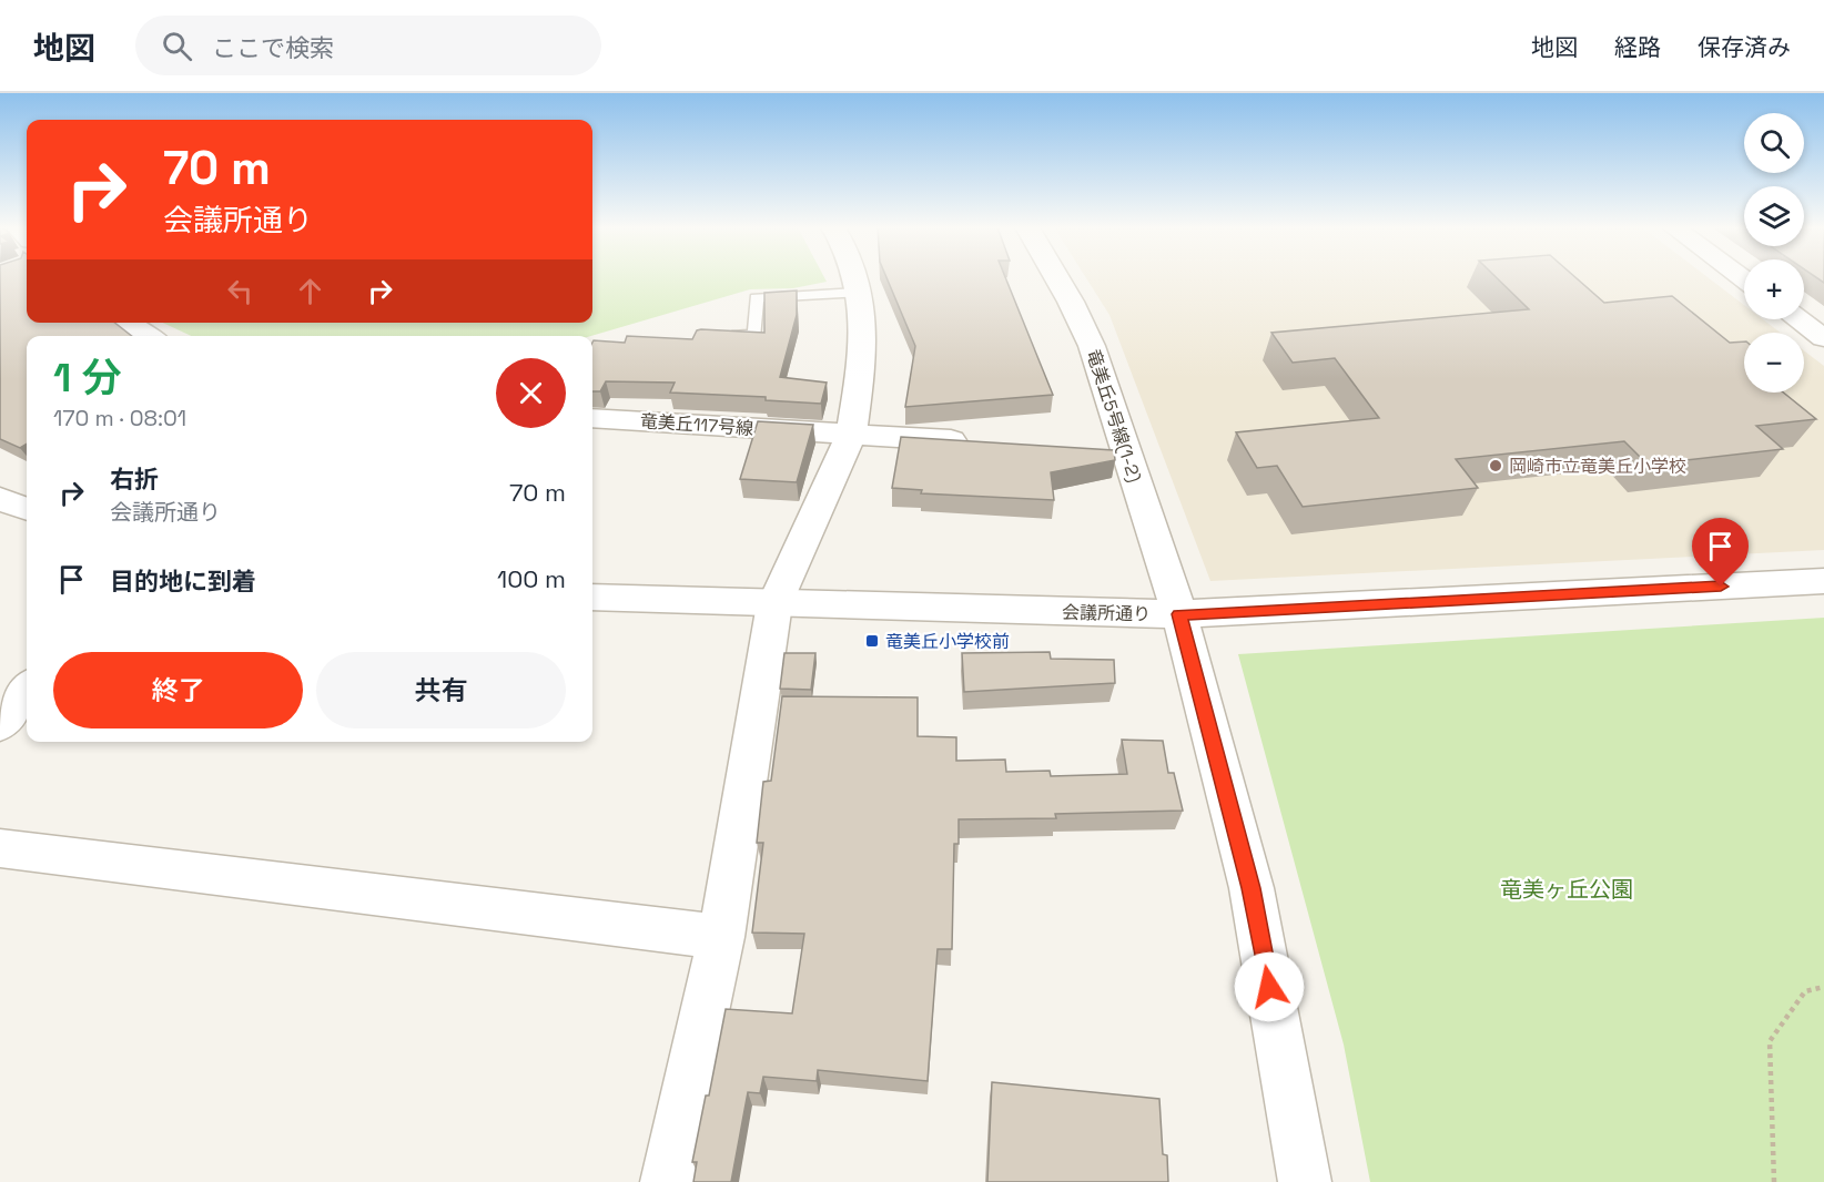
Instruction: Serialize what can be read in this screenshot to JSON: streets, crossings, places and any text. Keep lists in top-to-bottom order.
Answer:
{
  "streets": {
    "street": ["竜美丘5号線(1-2)", "竜美丘117号線", "会議所通り"]
  },
  "crossings": [
    ["竜美丘5号線(1-2)", "会議所通り"]
  ],
  "parks": ["竜美ヶ丘公園"],
  "places": {
    "other": ["岡崎市立竜美丘小学校"],
    "transit": ["竜美丘小学校前"]
  },
  "page": {
    "header": "地図",
    "search": "ここで検索",
    "nav": ["地図", "経路", "保存済み"],
    "map_buttons": ["+", "−"],
    "turn": ["70 m", "会議所通り"],
    "heading": ["1 分", "170 m · 08:01"],
    "list": [
      {
        "name": "右折",
        "note": "会議所通り",
        "value": "70 m"
      },
      {
        "name": "目的地に到着",
        "value": "100 m"
      }
    ],
    "buttons": ["終了", "共有"]
  }
}
